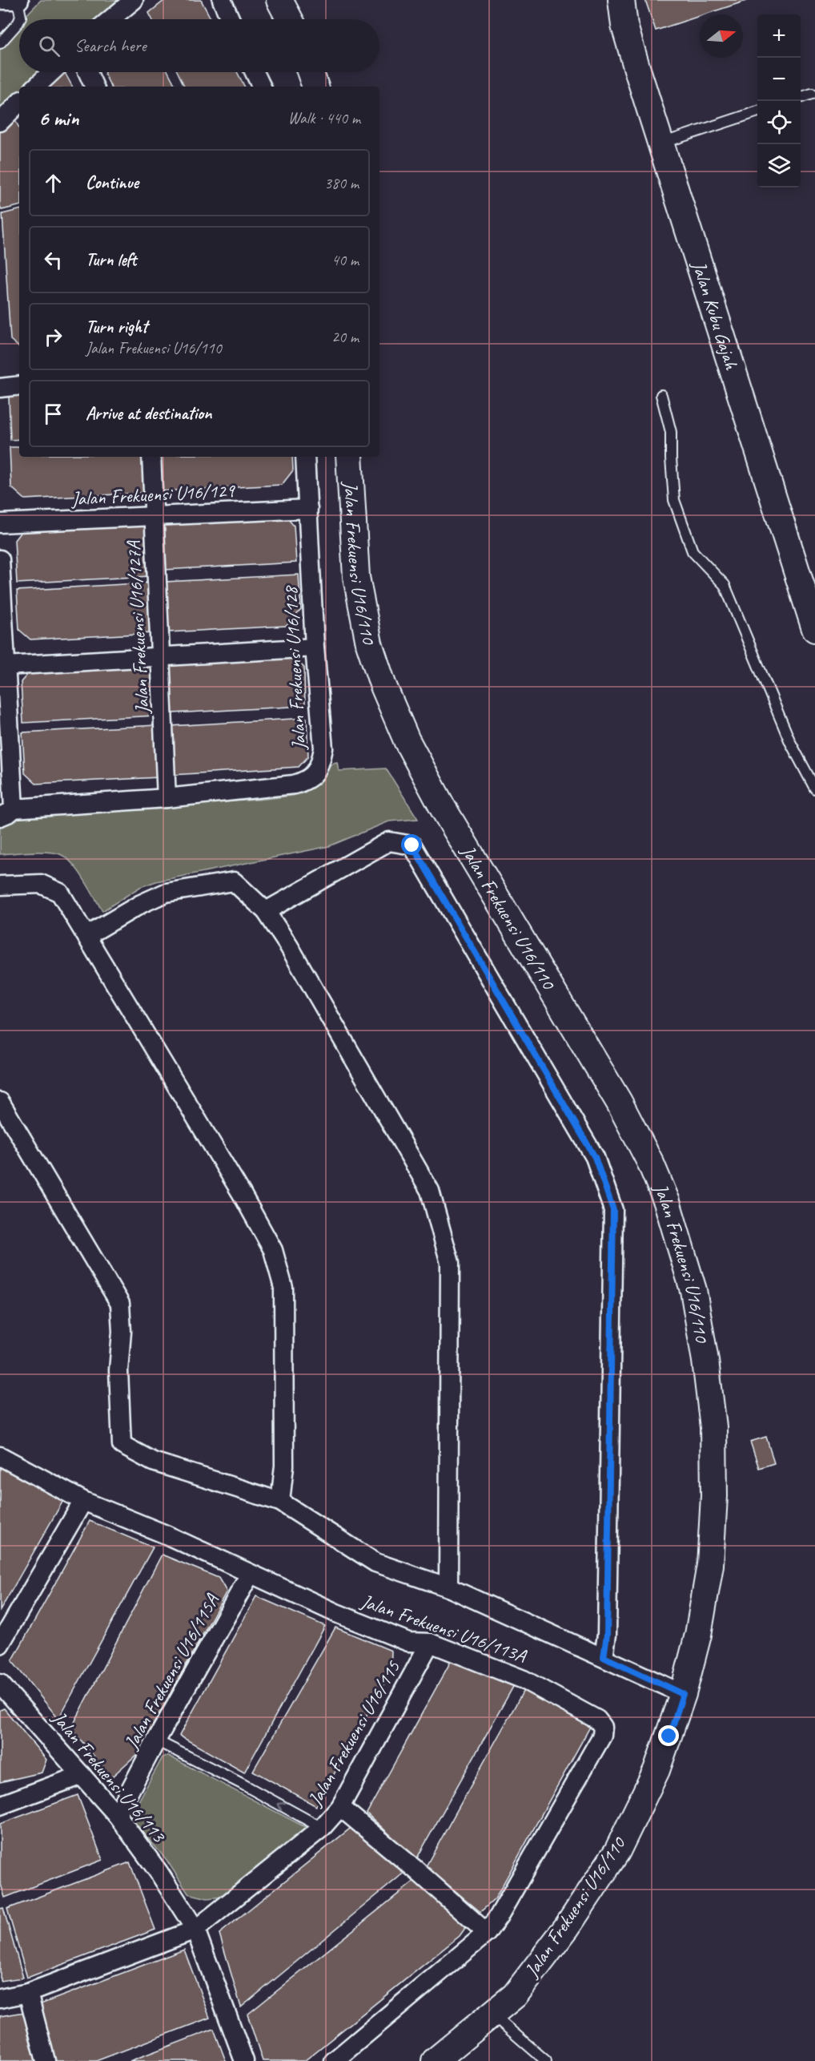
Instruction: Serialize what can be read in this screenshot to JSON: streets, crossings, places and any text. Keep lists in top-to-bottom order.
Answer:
{
  "streets": {
    "street": [
      "Jalan Kubu Gajah",
      "Jalan Frekuensi U16/129",
      "Jalan Frekuensi U16/110",
      "Jalan Frekuensi U16/127A",
      "Jalan Frekuensi U16/128",
      "Jalan Frekuensi U16/113A",
      "Jalan Frekuensi U16/115A",
      "Jalan Frekuensi U16/115",
      "Jalan Frekuensi U16/113"
    ]
  },
  "crossings": [
    ["Jalan Frekuensi U16/129", "Jalan Frekuensi U16/127A"],
    ["Jalan Frekuensi U16/129", "Jalan Frekuensi U16/128"],
    ["Jalan Frekuensi U16/127A", "Jalan Frekuensi U16/128"],
    ["Jalan Frekuensi U16/113A", "Jalan Frekuensi U16/115A"],
    ["Jalan Frekuensi U16/113A", "Jalan Frekuensi U16/115"],
    ["Jalan Frekuensi U16/115A", "Jalan Frekuensi U16/113"],
    ["Jalan Frekuensi U16/115", "Jalan Frekuensi U16/113"]
  ],
  "north": "right",
  "page": {
    "map_buttons": ["+", "−"],
    "search": "Search here",
    "heading": ["6 min", "Walk · 440 m"],
    "list": [
      ["Continue", "380 m"],
      ["Turn left", "40 m"],
      ["Turn right", "Jalan Frekuensi U16/110", "20 m"],
      "Arrive at destination"
    ]
  }
}
